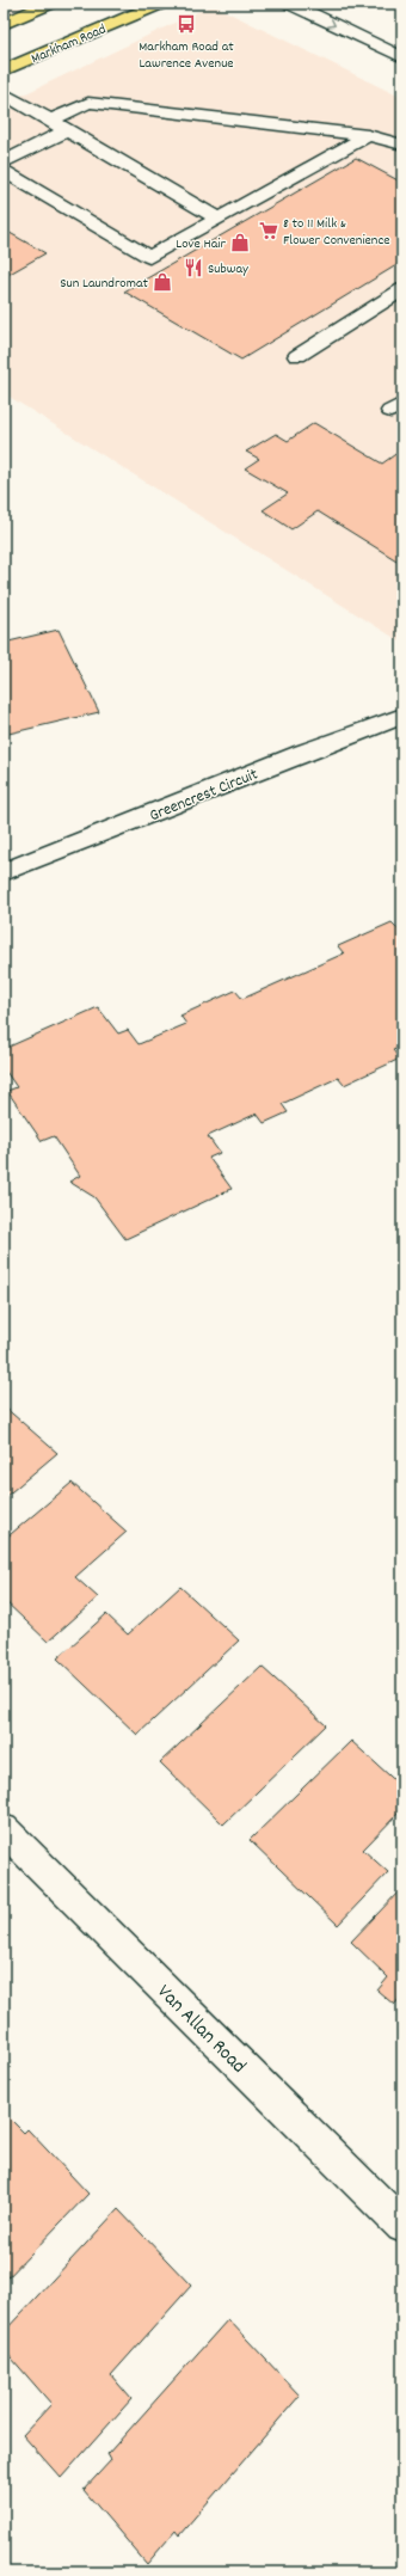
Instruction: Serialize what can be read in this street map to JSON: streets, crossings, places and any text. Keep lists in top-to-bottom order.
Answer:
{
  "streets": {
    "main road": ["Markham Road"],
    "street": ["Greencrest Circuit", "Van Allan Road"]
  },
  "places": {
    "bus stop": ["Markham Road at Lawrence Avenue"],
    "supermarket": ["8 to 11 Milk & Flower Convenience"],
    "shop": ["Love Hair", "Sun Laundromat"],
    "restaurant": ["Subway"]
  }
}
